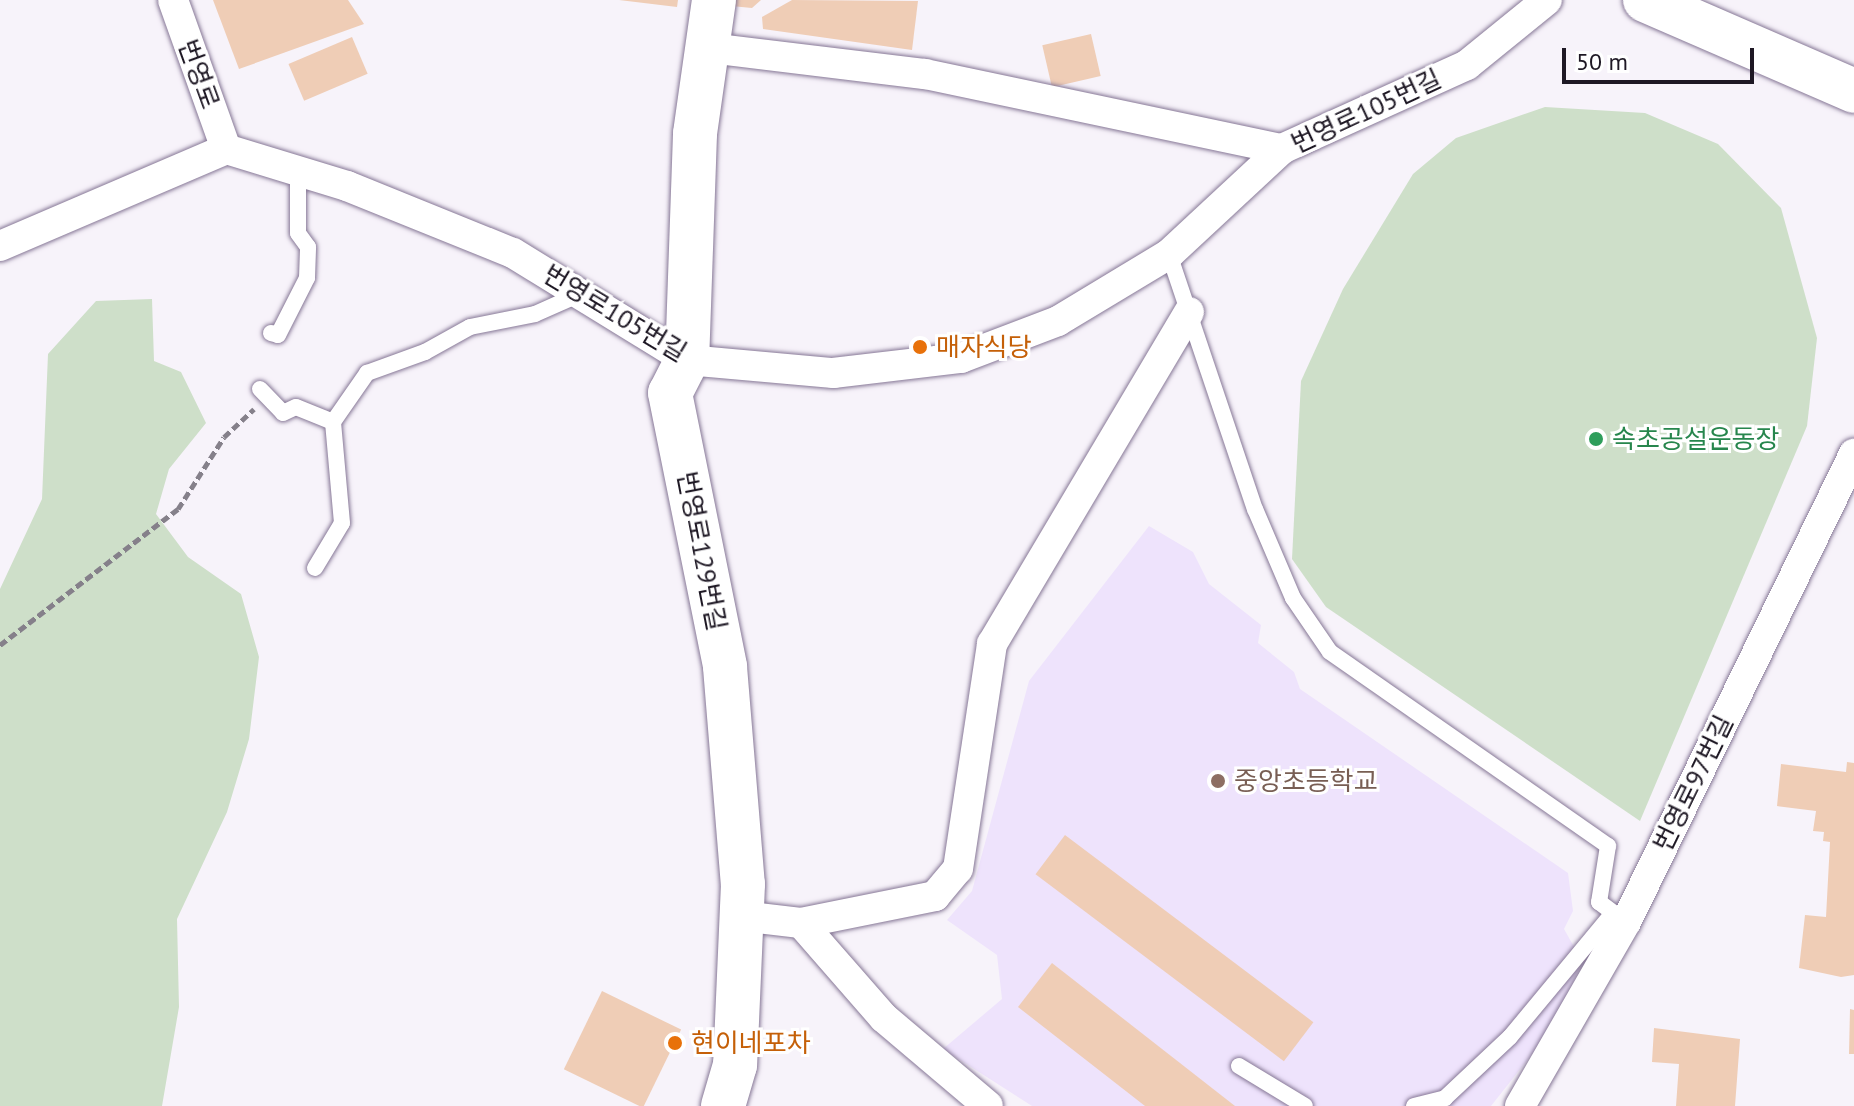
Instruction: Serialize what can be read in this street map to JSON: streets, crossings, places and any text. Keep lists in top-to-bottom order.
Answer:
{
  "streets": {
    "street": [
      "번영로",
      "번영로105번길",
      "번영로129번길",
      "번영로97번길"
    ]
  },
  "crossings": [
    ["번영로", "번영로105번길"],
    ["번영로105번길", "번영로129번길"]
  ],
  "places": [
    "매자식당",
    "속초공설운동장",
    "중앙초등학교",
    "현이네포차"
  ],
  "scale_bar": "50 m"
}
